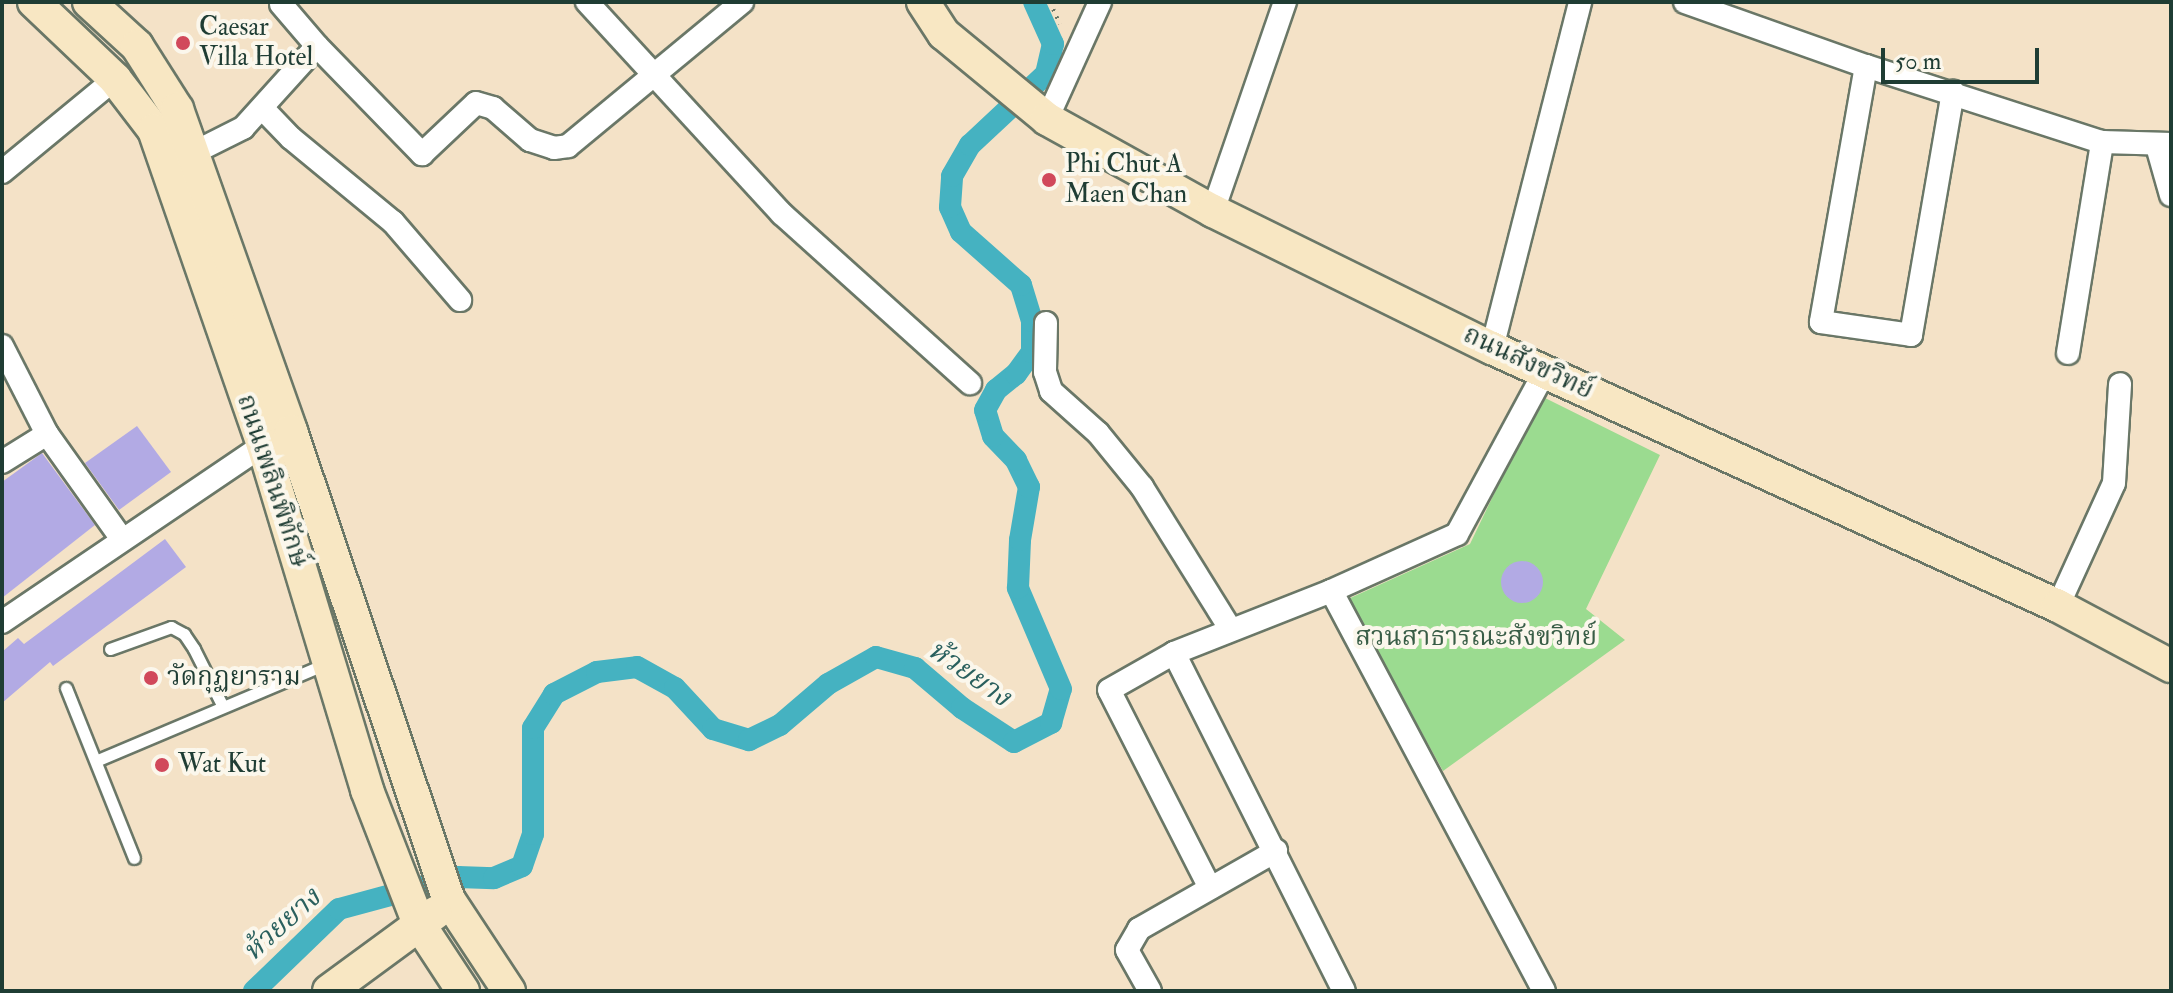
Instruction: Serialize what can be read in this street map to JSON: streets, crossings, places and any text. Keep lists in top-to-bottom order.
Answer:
{
  "streets": {
    "main road": ["ถนนสังขวิทย์", "ถนนเพลินพิทักษ์"]
  },
  "water": ["ห้วยยาง"],
  "parks": ["สวนสาธารณะสังขวิทย์"],
  "places": [
    "Caesar Villa Hotel",
    "Phi Chut A Maen Chan",
    "วัดกุฏยาราม",
    "Wat Kut"
  ],
  "scale_bar": "50 m"
}
